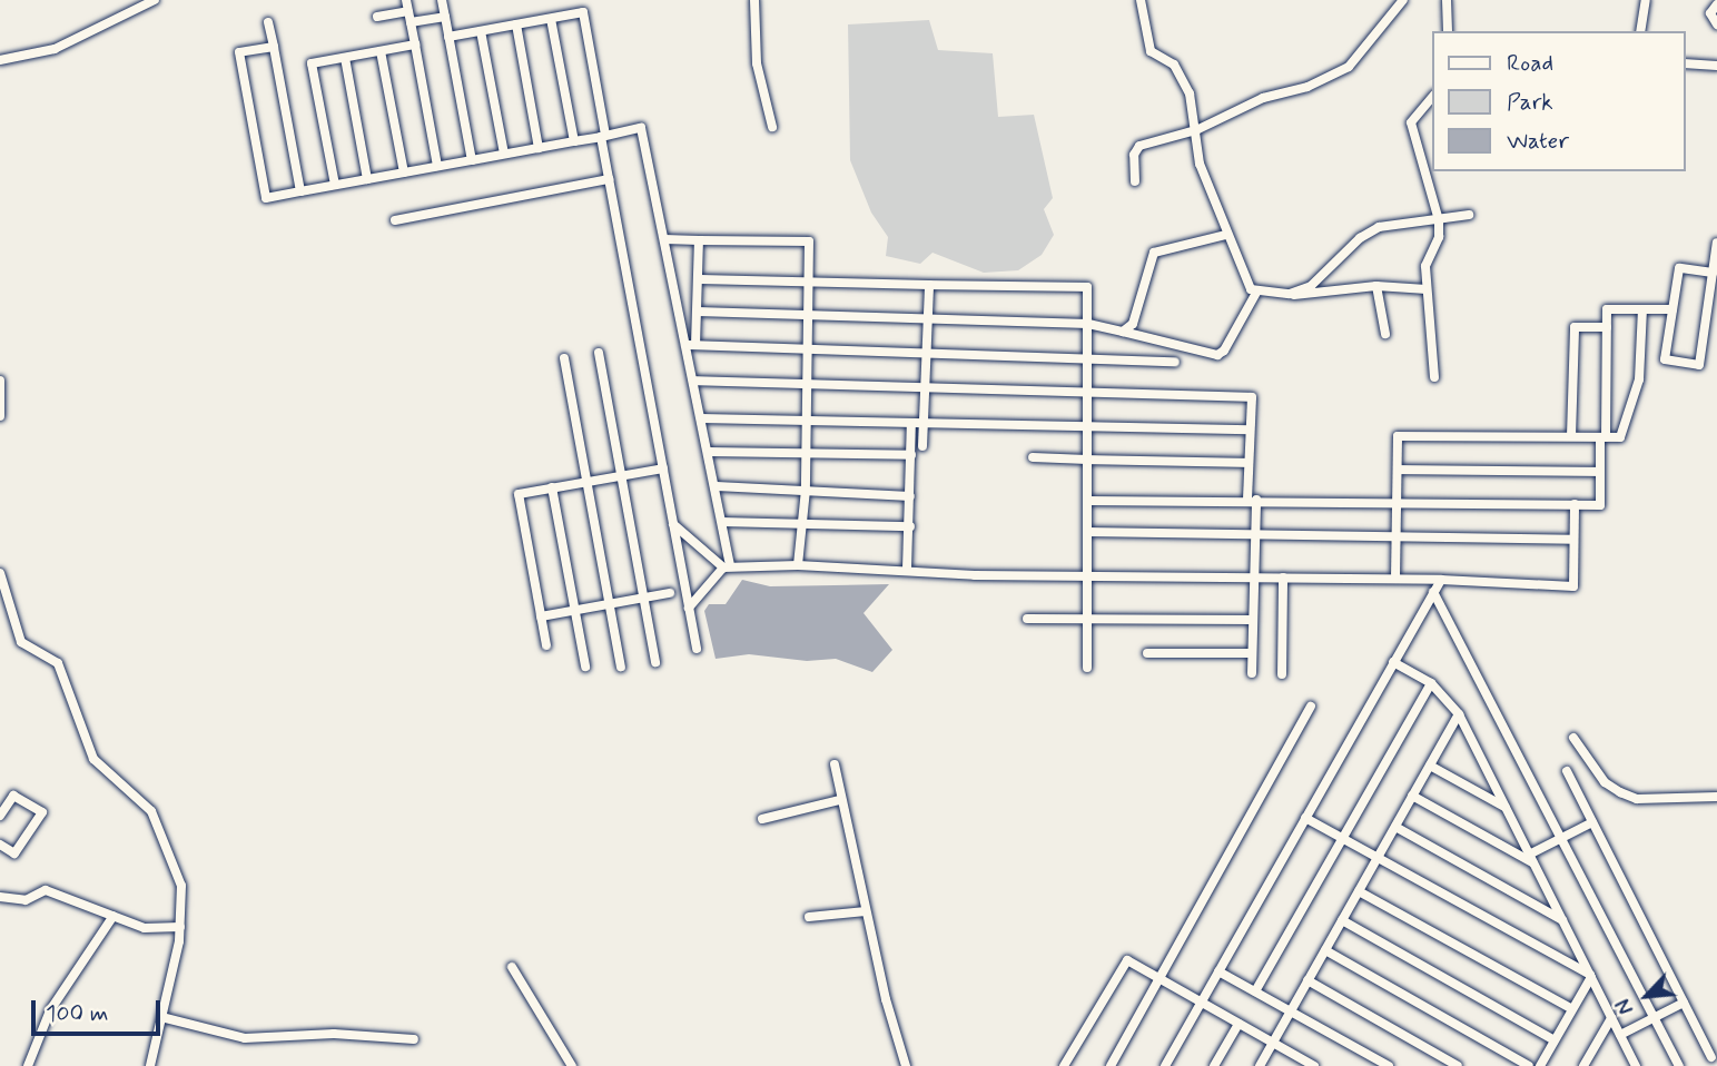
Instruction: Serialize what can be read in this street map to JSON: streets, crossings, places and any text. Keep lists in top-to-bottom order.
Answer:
{
  "legend": ["Road", "Park", "Water"],
  "scale_bar": "100 m",
  "north": "bottom left"
}
